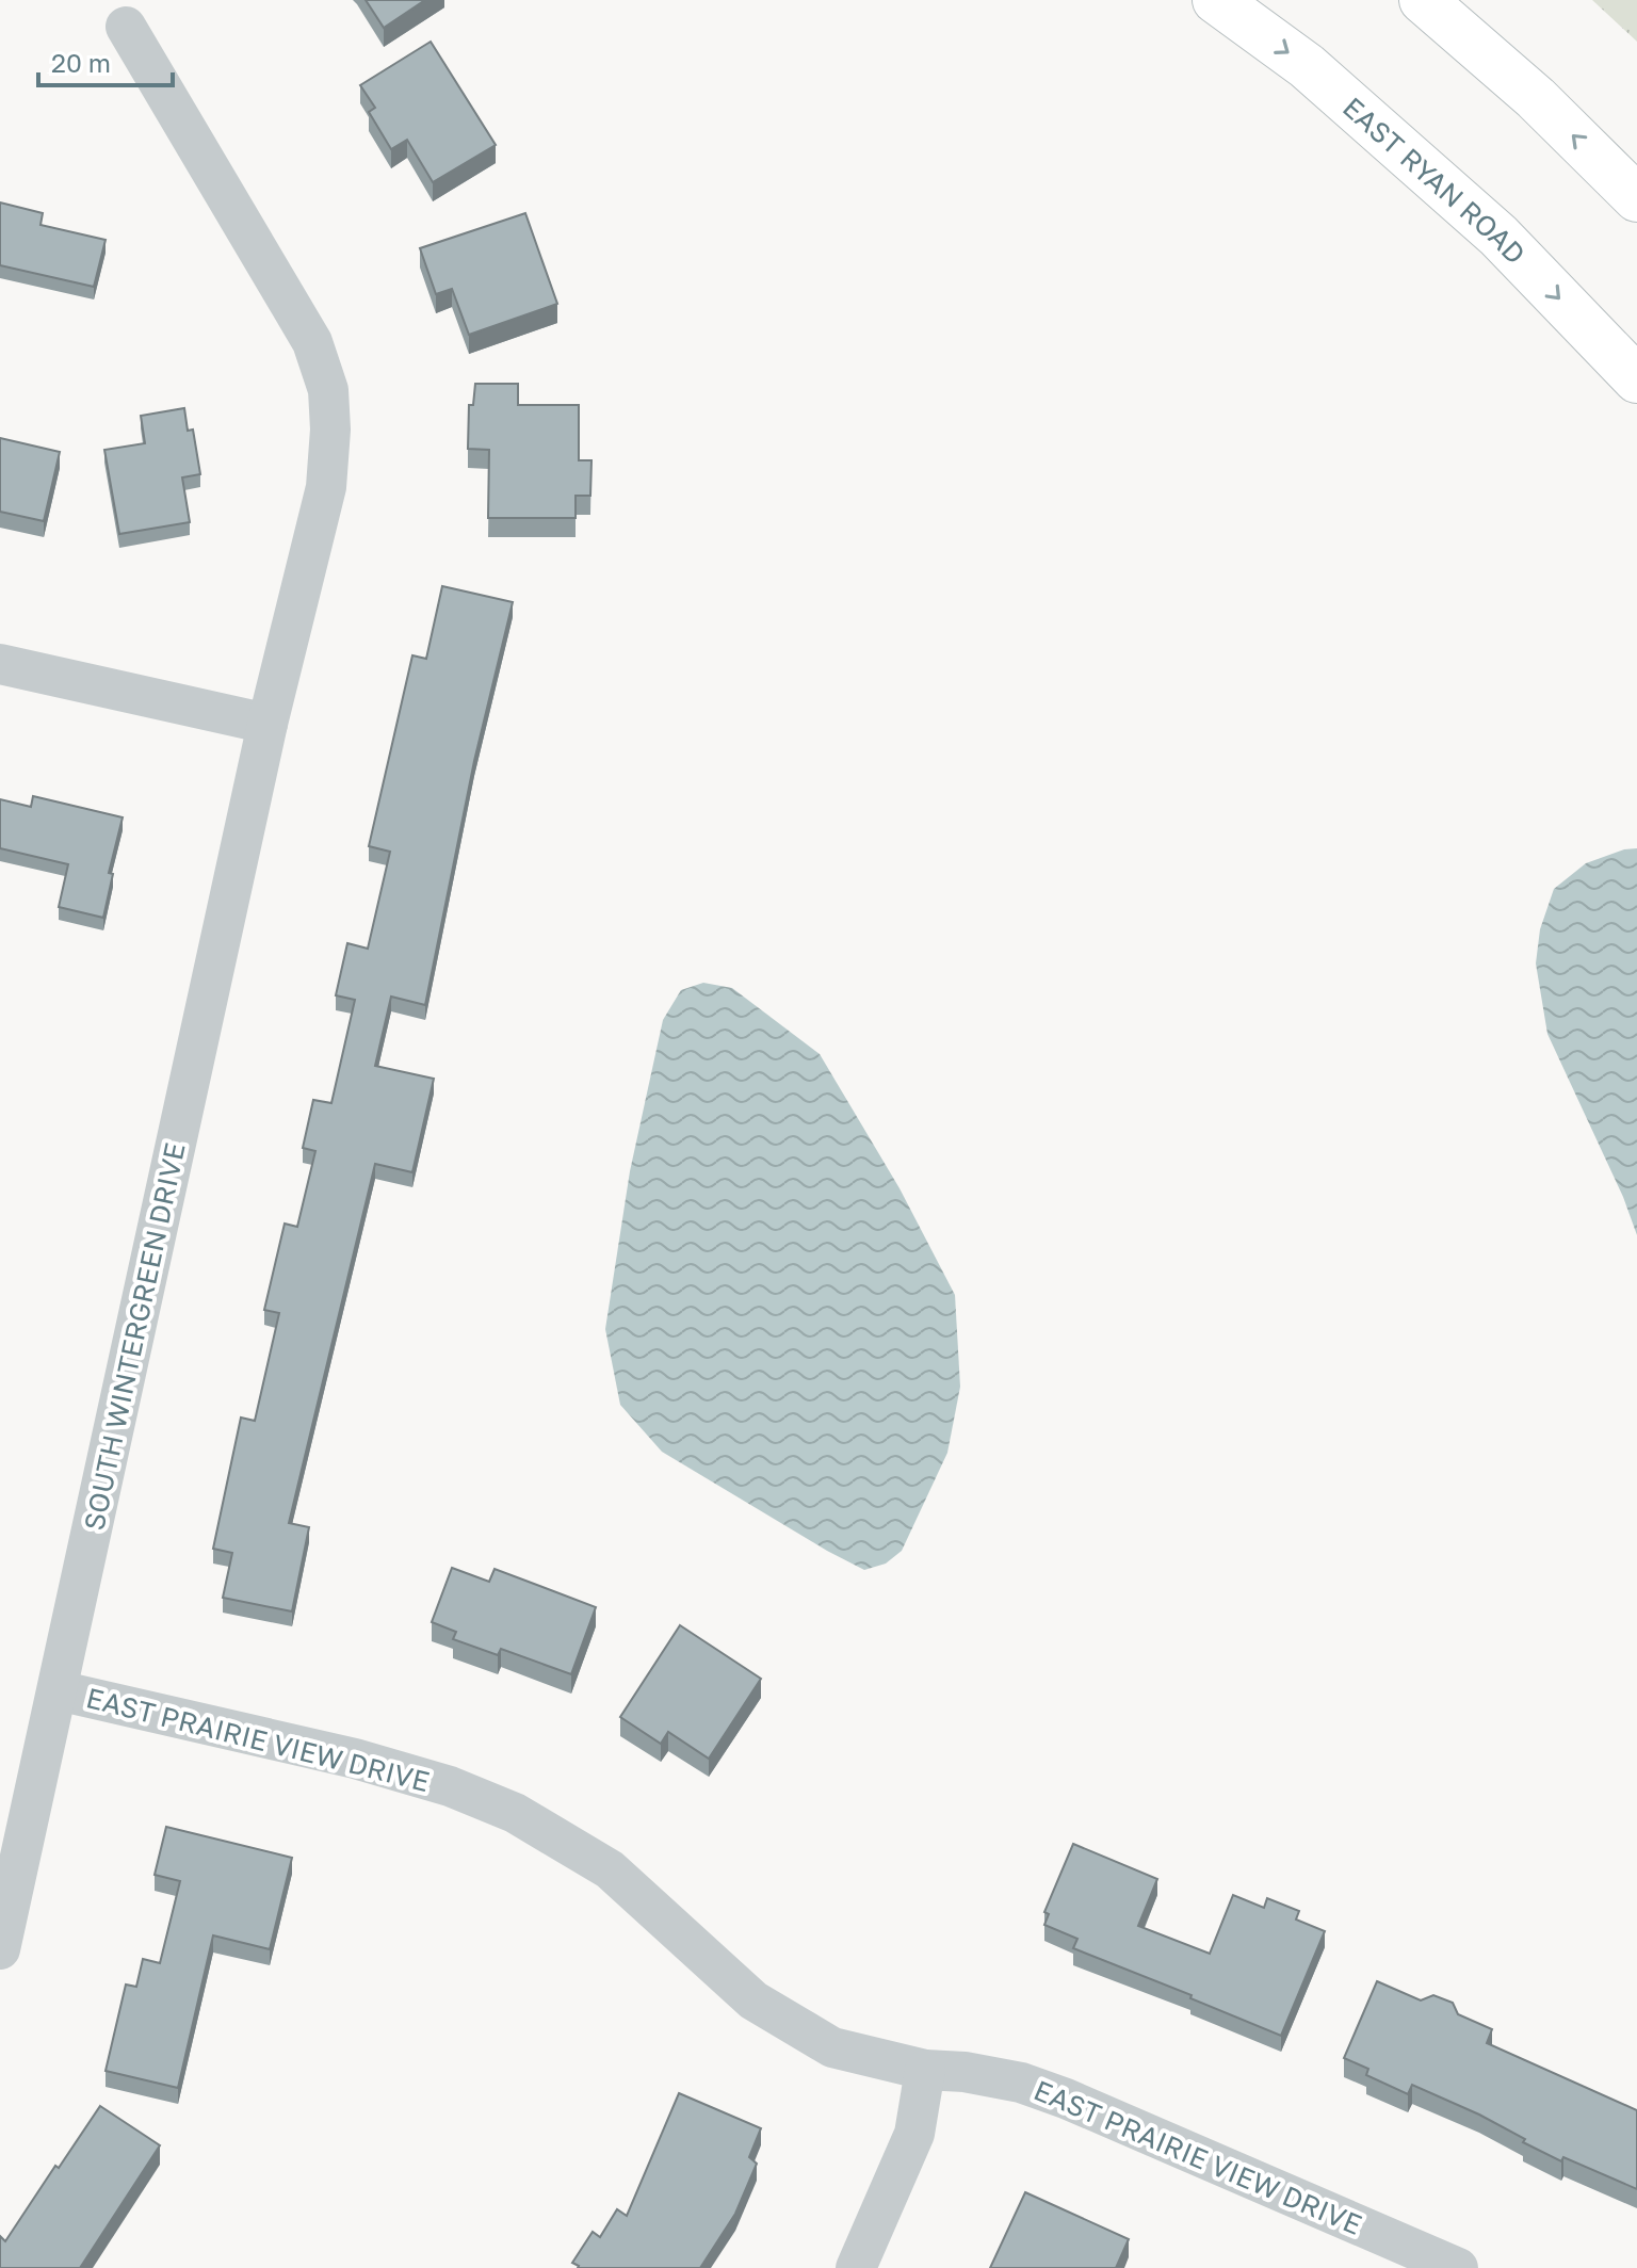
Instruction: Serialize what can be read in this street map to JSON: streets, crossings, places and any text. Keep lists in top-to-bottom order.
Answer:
{
  "streets": {
    "main road": ["EAST RYAN ROAD"],
    "street": ["SOUTH WINTERGREEN DRIVE", "EAST PRAIRIE VIEW DRIVE"]
  },
  "crossings": [
    ["SOUTH WINTERGREEN DRIVE", "EAST PRAIRIE VIEW DRIVE"]
  ],
  "scale_bar": "20 m"
}
